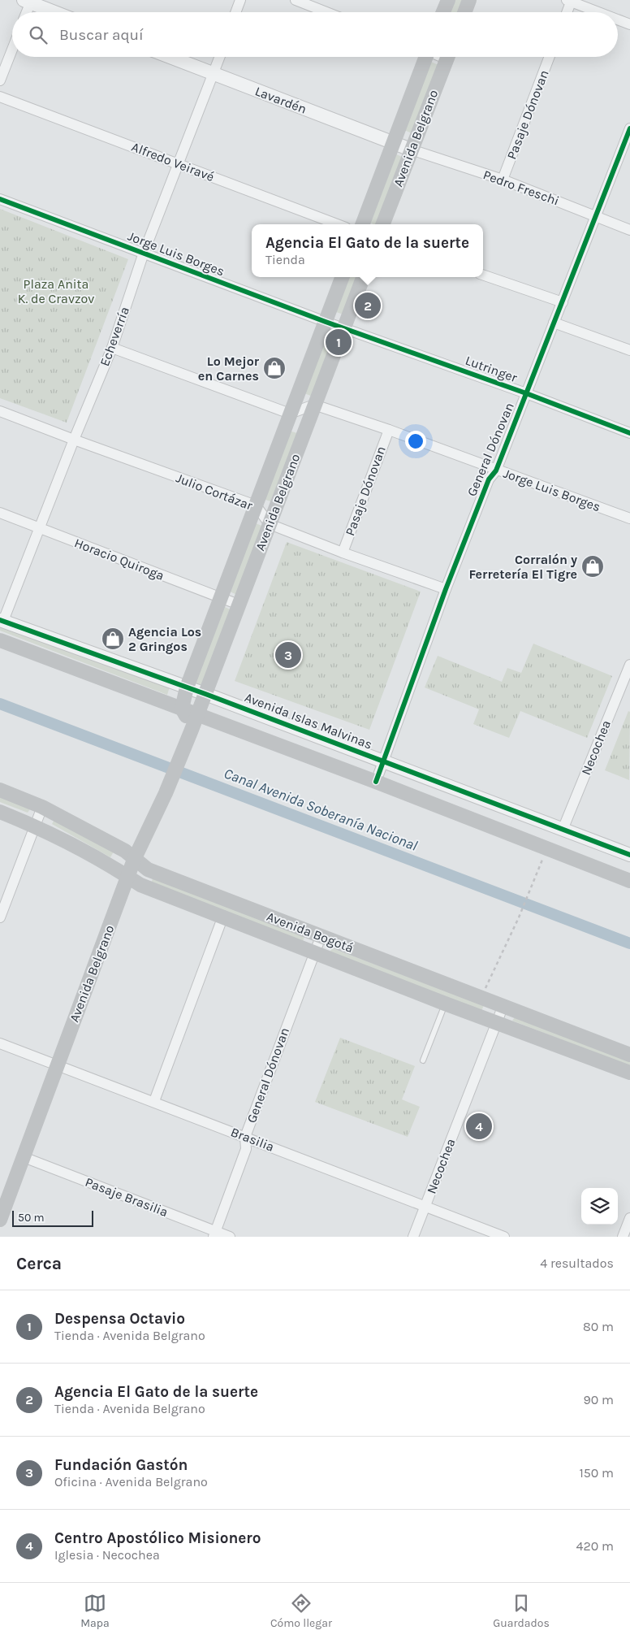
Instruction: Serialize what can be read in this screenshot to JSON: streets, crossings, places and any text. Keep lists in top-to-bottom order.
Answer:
{
  "streets": {
    "main road": ["Avenida Belgrano", "Avenida Bogotá"],
    "street": [
      "Lavardén",
      "Pasaje Dónovan",
      "Alfredo Veiravé",
      "Pedro Freschi",
      "Jorge Luis Borges",
      "Echeverría",
      "Lutringer",
      "General Dónovan",
      "Julio Cortázar",
      "Horacio Quiroga",
      "Avenida Islas Malvinas",
      "Necochea",
      "Brasilia",
      "Pasaje Brasilia"
    ]
  },
  "crossings": [
    ["Lavardén", "Avenida Belgrano"],
    ["Lavardén", "Pedro Freschi"],
    ["Lavardén", "Echeverría"],
    ["Pasaje Dónovan", "Pedro Freschi"],
    ["Pasaje Dónovan", "Jorge Luis Borges"],
    ["Avenida Belgrano", "Pedro Freschi"],
    ["Avenida Belgrano", "Jorge Luis Borges"],
    ["Avenida Belgrano", "Lutringer"],
    ["Avenida Belgrano", "Julio Cortázar"],
    ["Avenida Belgrano", "Horacio Quiroga"],
    ["Avenida Belgrano", "Avenida Islas Malvinas"],
    ["Avenida Belgrano", "Avenida Bogotá"],
    ["Avenida Belgrano", "Brasilia"],
    ["Avenida Belgrano", "Pasaje Brasilia"],
    ["Alfredo Veiravé", "Echeverría"],
    ["Pedro Freschi", "General Dónovan"],
    ["Jorge Luis Borges", "Echeverría"],
    ["Jorge Luis Borges", "Lutringer"],
    ["Jorge Luis Borges", "General Dónovan"],
    ["Echeverría", "Julio Cortázar"],
    ["Echeverría", "Horacio Quiroga"],
    ["Echeverría", "Avenida Islas Malvinas"],
    ["Lutringer", "General Dónovan"],
    ["General Dónovan", "Avenida Islas Malvinas"],
    ["General Dónovan", "Avenida Bogotá"],
    ["General Dónovan", "Brasilia"],
    ["General Dónovan", "Pasaje Brasilia"],
    ["Avenida Islas Malvinas", "Necochea"],
    ["Necochea", "Avenida Bogotá"],
    ["Necochea", "Brasilia"]
  ],
  "water": ["Canal Avenida Soberanía Nacional"],
  "parks": ["Plaza Anita K. de Cravzov"],
  "places": {
    "shop": ["Lo Mejor en Carnes", "Corralón y Ferretería El Tigre", "Agencia Los 2 Gringos"]
  },
  "scale_bar": "50 m",
  "page": {
    "search": "Buscar aquí",
    "popup": ["Agencia El Gato de la suerte", "Tienda"],
    "pins": [
      "2",
      "1",
      "3",
      "4"
    ],
    "scale": "50 m",
    "heading": ["Cerca", "4 resultados"],
    "list": [
      {
        "mark": "1",
        "name": "Despensa Octavio",
        "note": "Tienda · Avenida Belgrano",
        "value": "80 m"
      },
      {
        "mark": "2",
        "name": "Agencia El Gato de la suerte",
        "note": "Tienda · Avenida Belgrano",
        "value": "90 m"
      },
      {
        "mark": "3",
        "name": "Fundación Gastón",
        "note": "Oficina · Avenida Belgrano",
        "value": "150 m"
      },
      {
        "mark": "4",
        "name": "Centro Apostólico Misionero",
        "note": "Iglesia · Necochea",
        "value": "420 m"
      }
    ],
    "nav": ["Mapa", "Cómo llegar", "Guardados"]
  }
}
